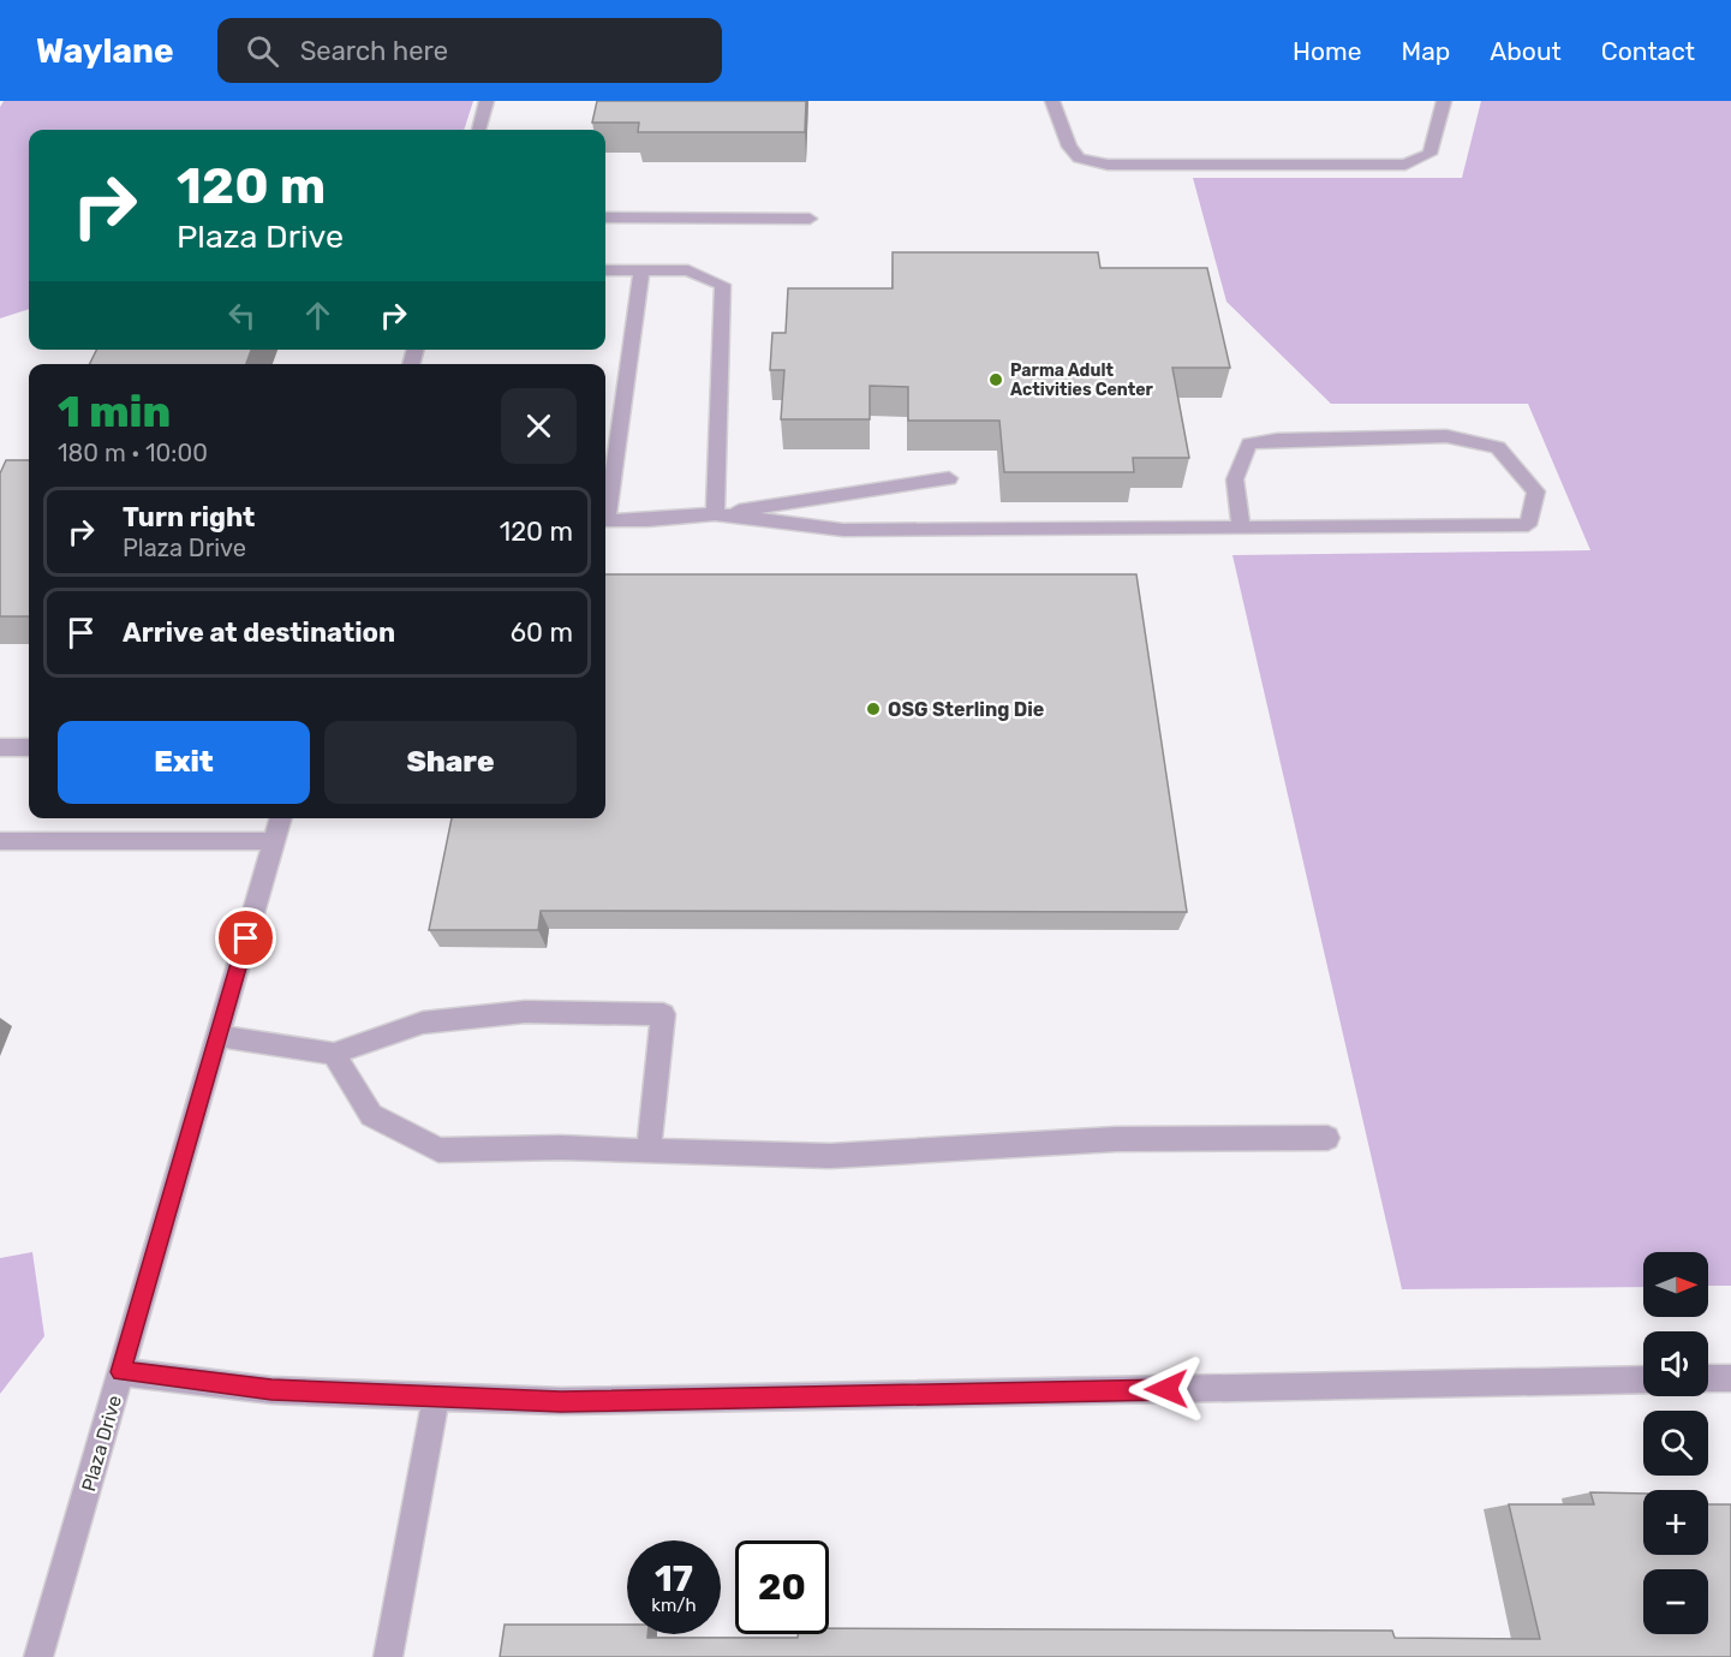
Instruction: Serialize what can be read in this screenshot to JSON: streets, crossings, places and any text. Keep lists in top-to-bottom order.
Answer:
{
  "streets": {
    "street": ["Plaza Drive"]
  },
  "places": ["Parma Adult Activities Center", "OSG Sterling Die"],
  "north": "right",
  "page": {
    "header": "Waylane",
    "search": "Search here",
    "nav": [
      "Home",
      "Map",
      "About",
      "Contact"
    ],
    "turn": ["120 m", "Plaza Drive"],
    "heading": ["1 min", "180 m · 10:00"],
    "list": [
      {
        "name": "Turn right",
        "note": "Plaza Drive",
        "value": "120 m"
      },
      {
        "name": "Arrive at destination",
        "value": "60 m"
      }
    ],
    "buttons": ["Exit", "Share"],
    "map_buttons": ["+", "−"],
    "speed": "17 km/h",
    "limit": "20"
  }
}
